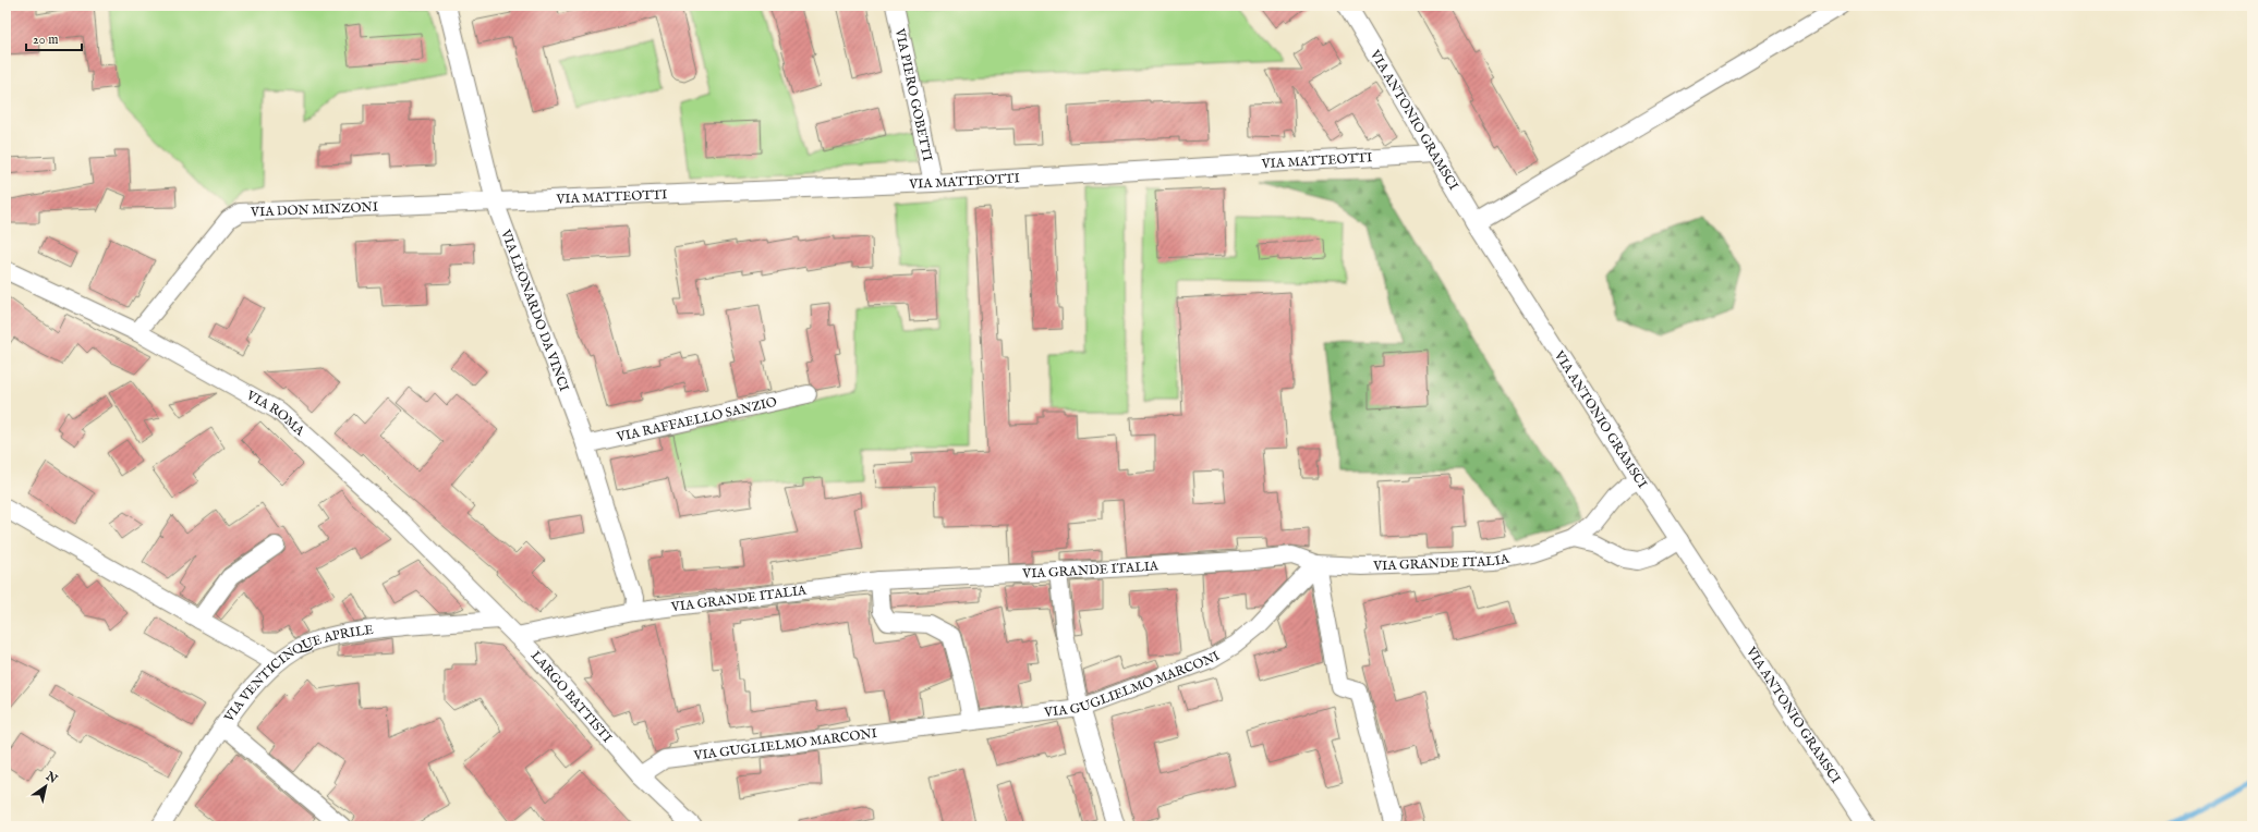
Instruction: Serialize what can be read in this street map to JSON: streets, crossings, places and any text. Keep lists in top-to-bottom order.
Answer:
{
  "streets": {
    "street": [
      "VIA PIERO GOBETTI",
      "VIA ANTONIO GRAMSCI",
      "VIA MATTEOTTI",
      "VIA DON MINZONI",
      "VIA LEONARDO DA VINCI",
      "VIA ROMA",
      "VIA RAFFAELLO SANZIO",
      "VIA GRANDE ITALIA",
      "VIA VENTICINQUE APRILE",
      "VIA GUGLIELMO MARCONI",
      "LARGO BATTISTI"
    ]
  },
  "crossings": [
    ["VIA PIERO GOBETTI", "VIA MATTEOTTI"],
    ["VIA ANTONIO GRAMSCI", "VIA MATTEOTTI"],
    ["VIA ANTONIO GRAMSCI", "VIA GRANDE ITALIA"],
    ["VIA MATTEOTTI", "VIA DON MINZONI"],
    ["VIA MATTEOTTI", "VIA LEONARDO DA VINCI"],
    ["VIA DON MINZONI", "VIA LEONARDO DA VINCI"],
    ["VIA DON MINZONI", "VIA ROMA"],
    ["VIA LEONARDO DA VINCI", "VIA RAFFAELLO SANZIO"],
    ["VIA LEONARDO DA VINCI", "VIA GRANDE ITALIA"],
    ["VIA ROMA", "VIA VENTICINQUE APRILE"],
    ["VIA ROMA", "LARGO BATTISTI"],
    ["VIA GRANDE ITALIA", "VIA GUGLIELMO MARCONI"],
    ["VIA GRANDE ITALIA", "LARGO BATTISTI"],
    ["VIA VENTICINQUE APRILE", "LARGO BATTISTI"],
    ["VIA GUGLIELMO MARCONI", "LARGO BATTISTI"]
  ],
  "scale_bar": "20 m",
  "north": "top right"
}
